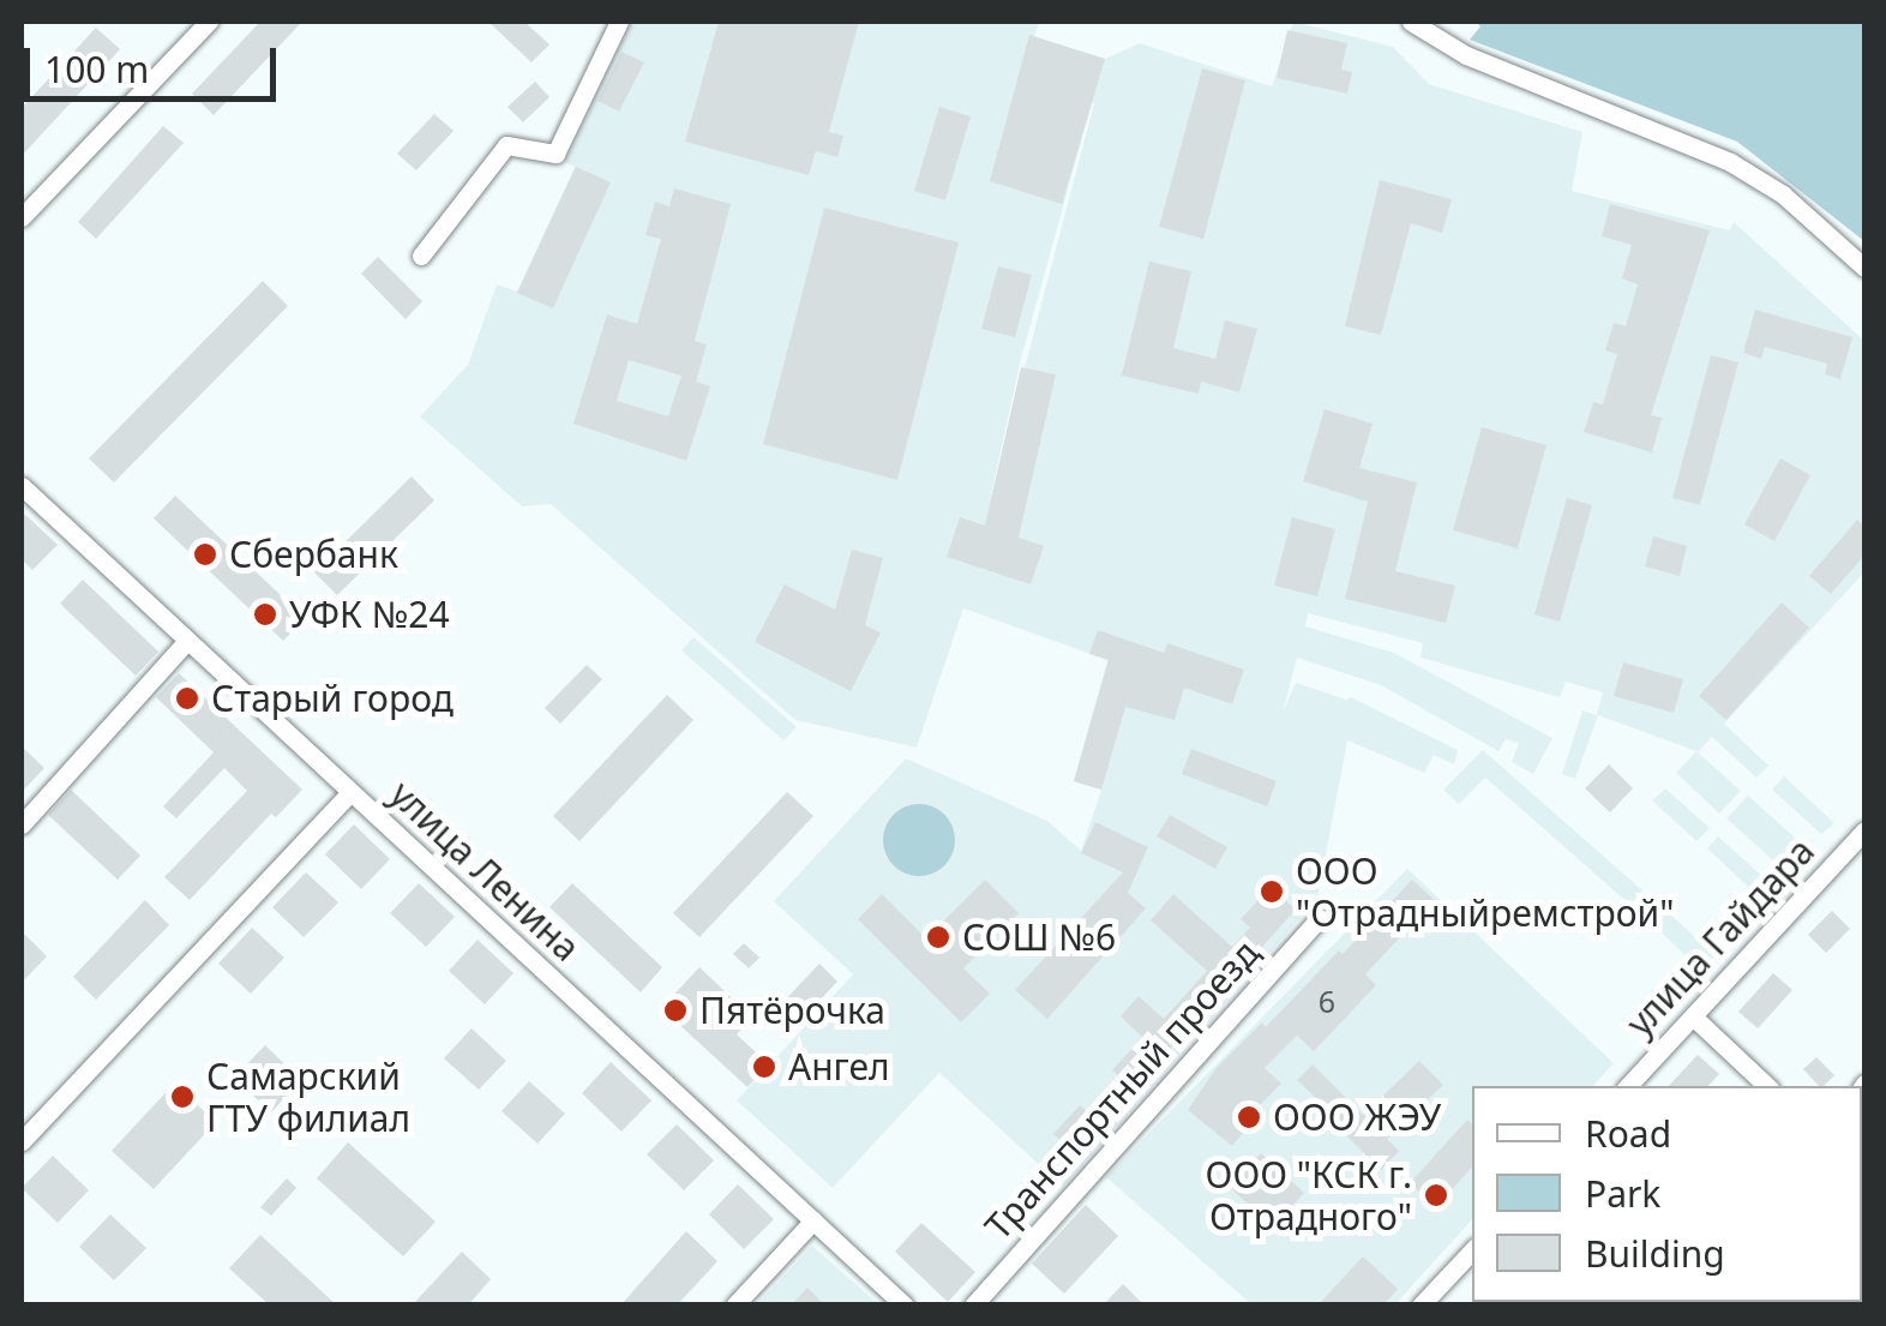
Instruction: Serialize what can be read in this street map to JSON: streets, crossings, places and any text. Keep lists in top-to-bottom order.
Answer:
{
  "streets": {
    "street": ["улица Ленина", "улица Гайдара", "Транспортный проезд"]
  },
  "places": [
    "Сбербанк",
    "УФК №24",
    "Старый город",
    "ООО \"Отрадныйремстрой\"",
    "СОШ №6",
    "Пятёрочка",
    "Ангел",
    "Самарский ГТУ филиал",
    "ООО ЖЭУ",
    "ООО \"КСК г. Отрадного\""
  ],
  "house_numbers": ["6"],
  "legend": ["Road", "Park", "Building"],
  "scale_bar": "100 m"
}
